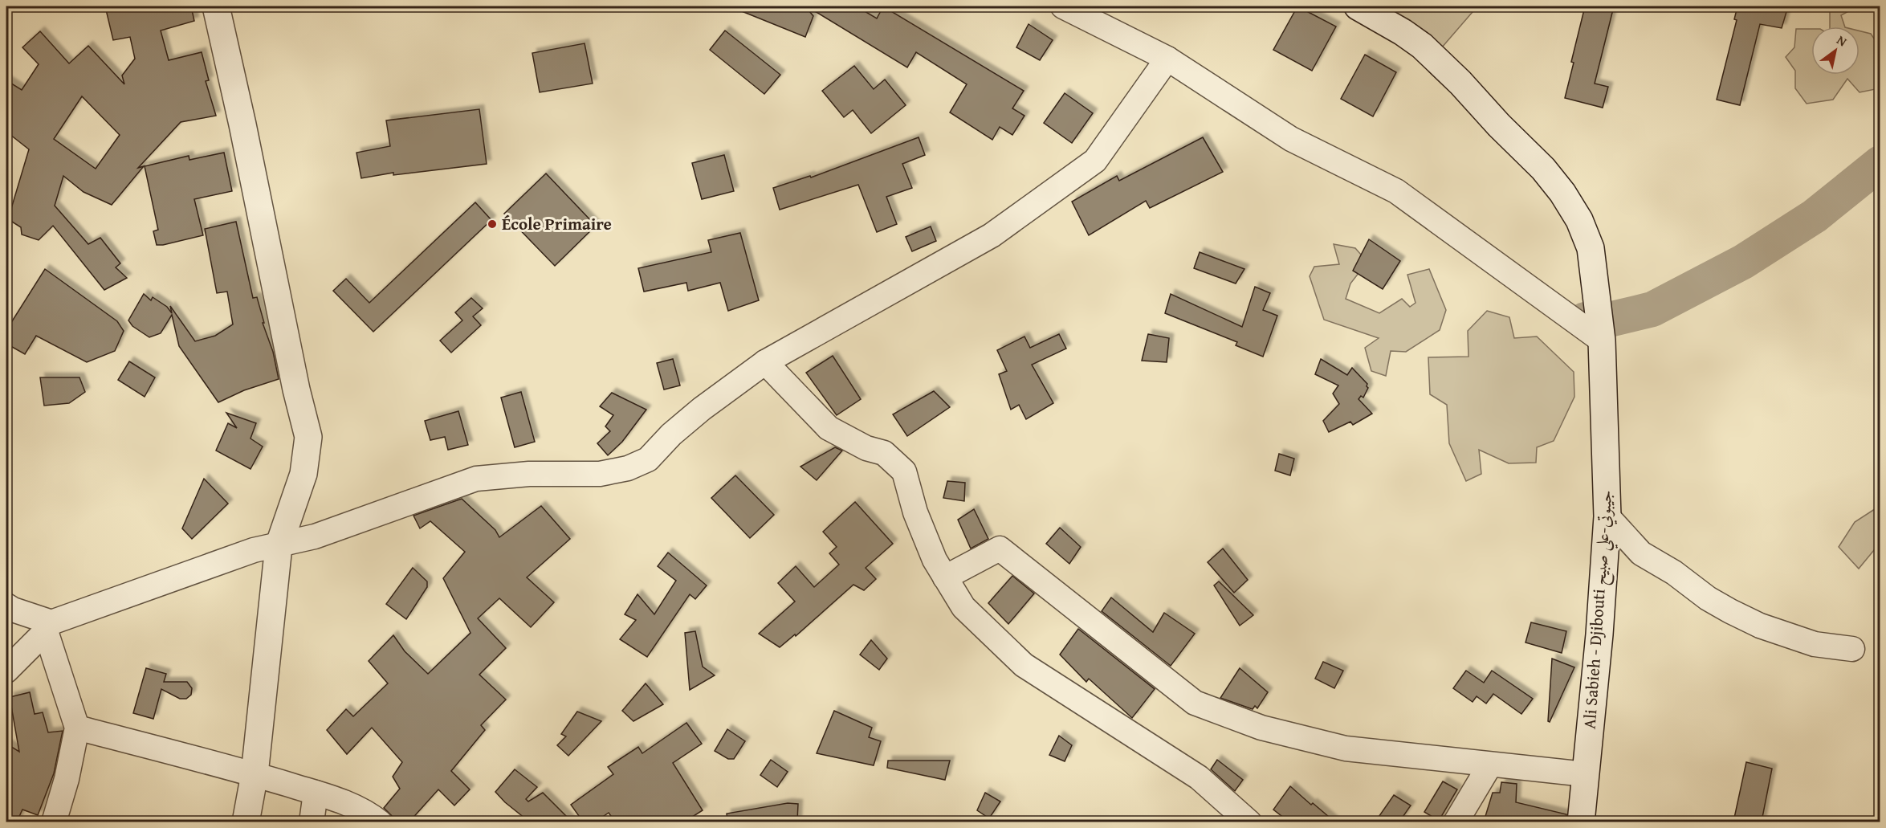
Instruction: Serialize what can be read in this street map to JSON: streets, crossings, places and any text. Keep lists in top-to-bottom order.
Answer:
{
  "streets": {
    "main road": ["Ali Sabieh - Djibouti جيبوتي-علي صبيح"]
  },
  "places": ["École Primaire"],
  "north": "top right"
}
